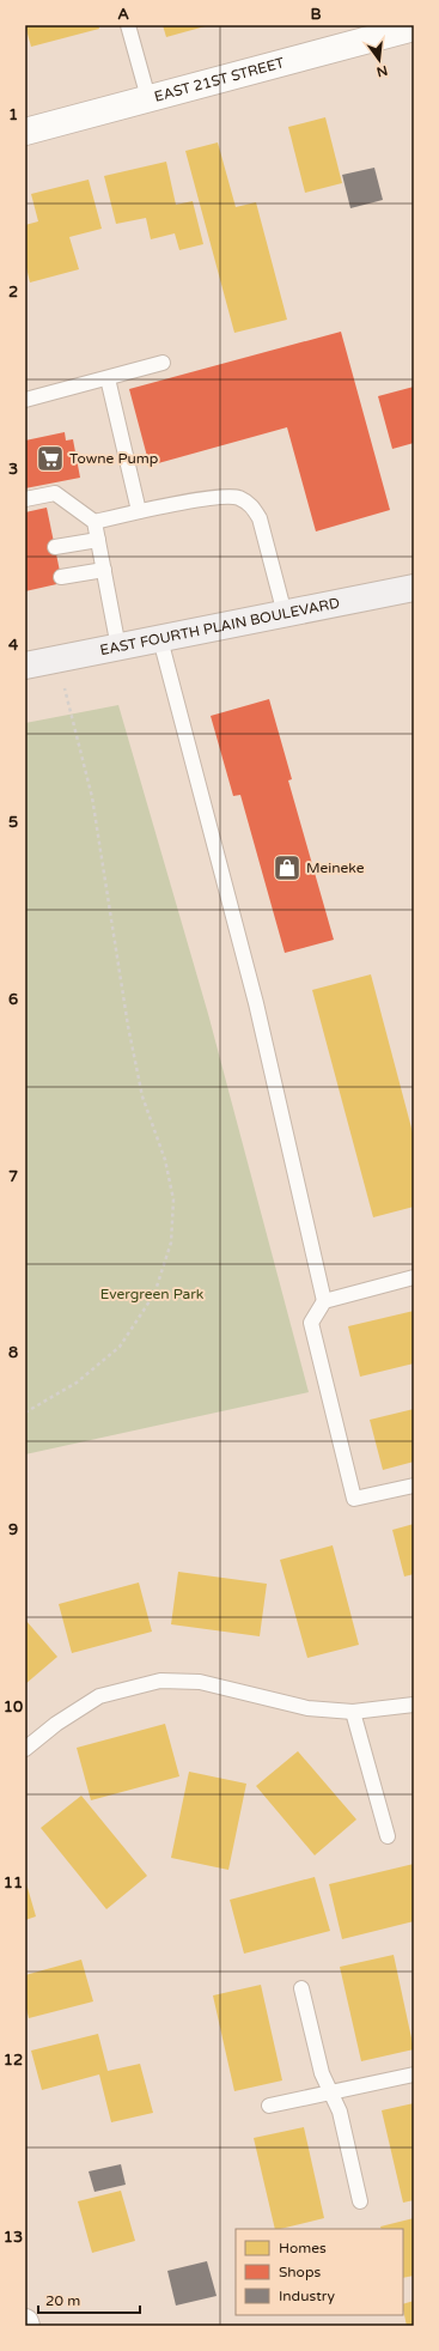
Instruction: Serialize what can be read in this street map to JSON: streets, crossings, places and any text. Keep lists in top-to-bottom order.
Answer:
{
  "streets": {
    "main road": ["EAST FOURTH PLAIN BOULEVARD"],
    "street": ["EAST 21ST STREET"]
  },
  "parks": ["Evergreen Park"],
  "places": {
    "supermarket": ["Towne Pump"],
    "shop": ["Meineke"]
  },
  "legend": ["Homes", "Shops", "Industry"],
  "scale_bar": "20 m",
  "north": "bottom",
  "grid": {
    "columns": ["A", "B"],
    "rows": [
      "1",
      "2",
      "3",
      "4",
      "5",
      "6",
      "7",
      "8",
      "9",
      "10",
      "11",
      "12",
      "13"
    ]
  }
}
